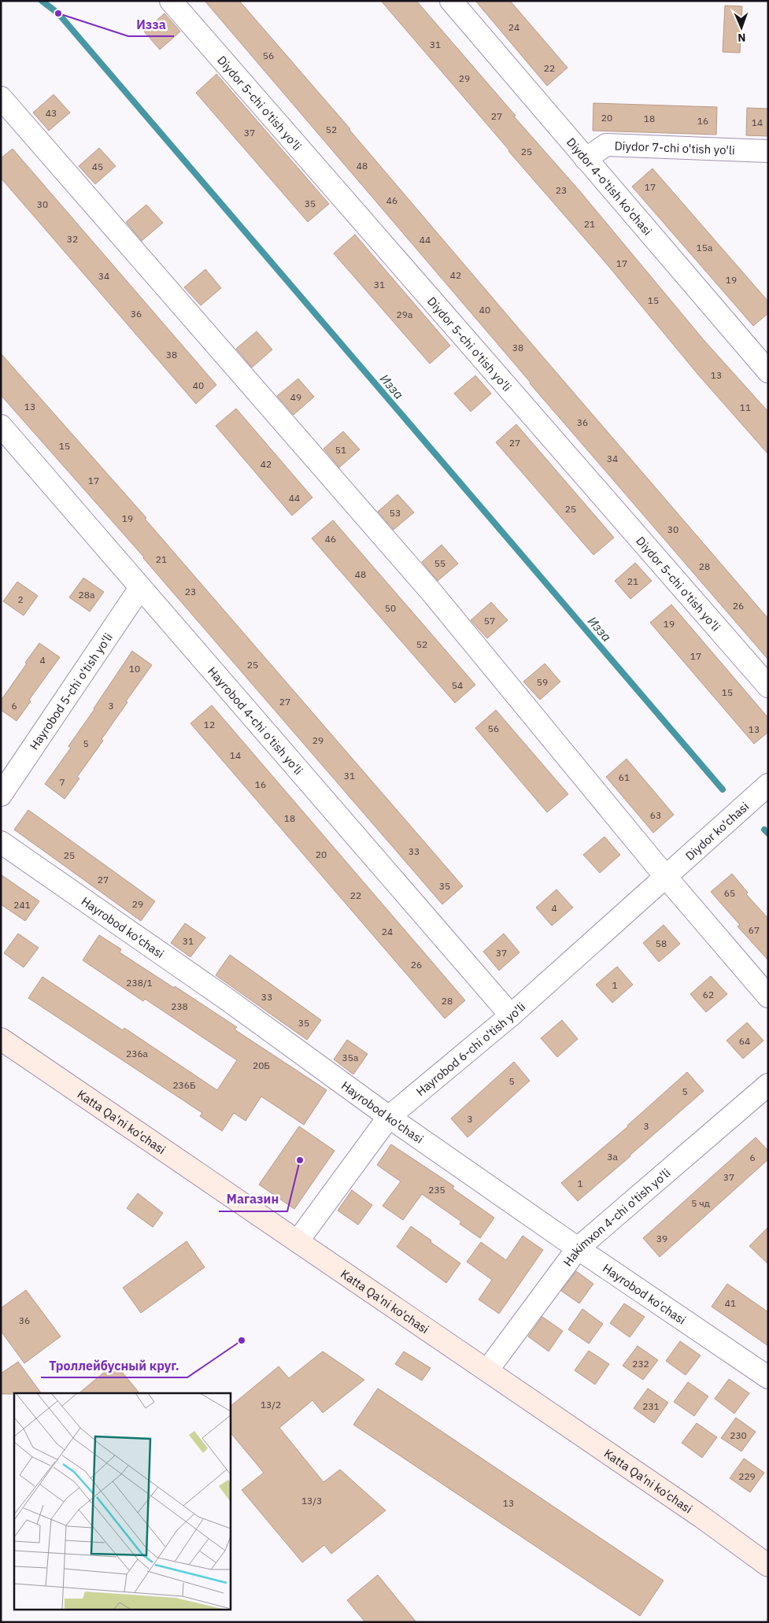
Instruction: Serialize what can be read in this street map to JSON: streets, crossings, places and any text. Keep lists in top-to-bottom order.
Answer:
{
  "streets": {
    "main road": ["Katta Qa'ni ko'chasi"],
    "street": [
      "Diydor 5-chi o'tish yo'li",
      "Diydor 7-chi o'tish yo'li",
      "Diydor 4-o'tish ko'chasi",
      "Hayrobod 5-chi o'tish yo'li",
      "Hayrobod 4-chi o'tish yo'li",
      "Diydor ko'chasi",
      "Hayrobod ko'chasi",
      "Hayrobod 6-chi o'tish yo'li",
      "Hakimxon 4-chi o'tish yo'li"
    ]
  },
  "crossings": [
    ["Diydor 7-chi o'tish yo'li", "Diydor 4-o'tish ko'chasi"],
    ["Hayrobod 5-chi o'tish yo'li", "Hayrobod 4-chi o'tish yo'li"],
    ["Hayrobod 4-chi o'tish yo'li", "Hayrobod 6-chi o'tish yo'li"],
    ["Diydor ko'chasi", "Hayrobod 6-chi o'tish yo'li"],
    ["Hayrobod ko'chasi", "Hayrobod 6-chi o'tish yo'li"],
    ["Hayrobod ko'chasi", "Hakimxon 4-chi o'tish yo'li"],
    ["Hayrobod 6-chi o'tish yo'li", "Katta Qa'ni ko'chasi"],
    ["Katta Qa'ni ko'chasi", "Hakimxon 4-chi o'tish yo'li"]
  ],
  "water": ["Изза"],
  "places": ["Изза", "Магазин", "Троллейбусный круг."],
  "house_numbers": [
    "24",
    "31",
    "56",
    "22",
    "29",
    "43",
    "27",
    "20",
    "18",
    "16",
    "14",
    "52",
    "37",
    "25",
    "48",
    "45",
    "17",
    "23",
    "46",
    "35",
    "30",
    "21",
    "32",
    "44",
    "15a",
    "17",
    "42",
    "34",
    "19",
    "31",
    "15",
    "40",
    "36",
    "29a",
    "38",
    "38",
    "13",
    "40",
    "49",
    "13",
    "11",
    "36",
    "27",
    "15",
    "51",
    "34",
    "42",
    "17",
    "44",
    "25",
    "53",
    "19",
    "30",
    "46",
    "21",
    "55",
    "28",
    "48",
    "21",
    "23",
    "28a",
    "2",
    "26",
    "50",
    "57",
    "19",
    "52",
    "17",
    "4",
    "25",
    "10",
    "59",
    "54",
    "15",
    "27",
    "6",
    "3",
    "12",
    "56",
    "13",
    "29",
    "5",
    "14",
    "31",
    "61",
    "7",
    "16",
    "63",
    "18",
    "33",
    "20",
    "25",
    "27",
    "35",
    "65",
    "22",
    "29",
    "241",
    "4",
    "67",
    "24",
    "31",
    "58",
    "37",
    "26",
    "238/1",
    "1",
    "62",
    "33",
    "28",
    "238",
    "35",
    "64",
    "236a",
    "35a",
    "20Б",
    "5",
    "236Б",
    "5",
    "3",
    "3",
    "3a",
    "6",
    "37",
    "1",
    "235",
    "5 чд",
    "39",
    "41",
    "36",
    "232",
    "13/2",
    "231",
    "230",
    "229",
    "13/3",
    "13"
  ],
  "north": "bottom"
}
